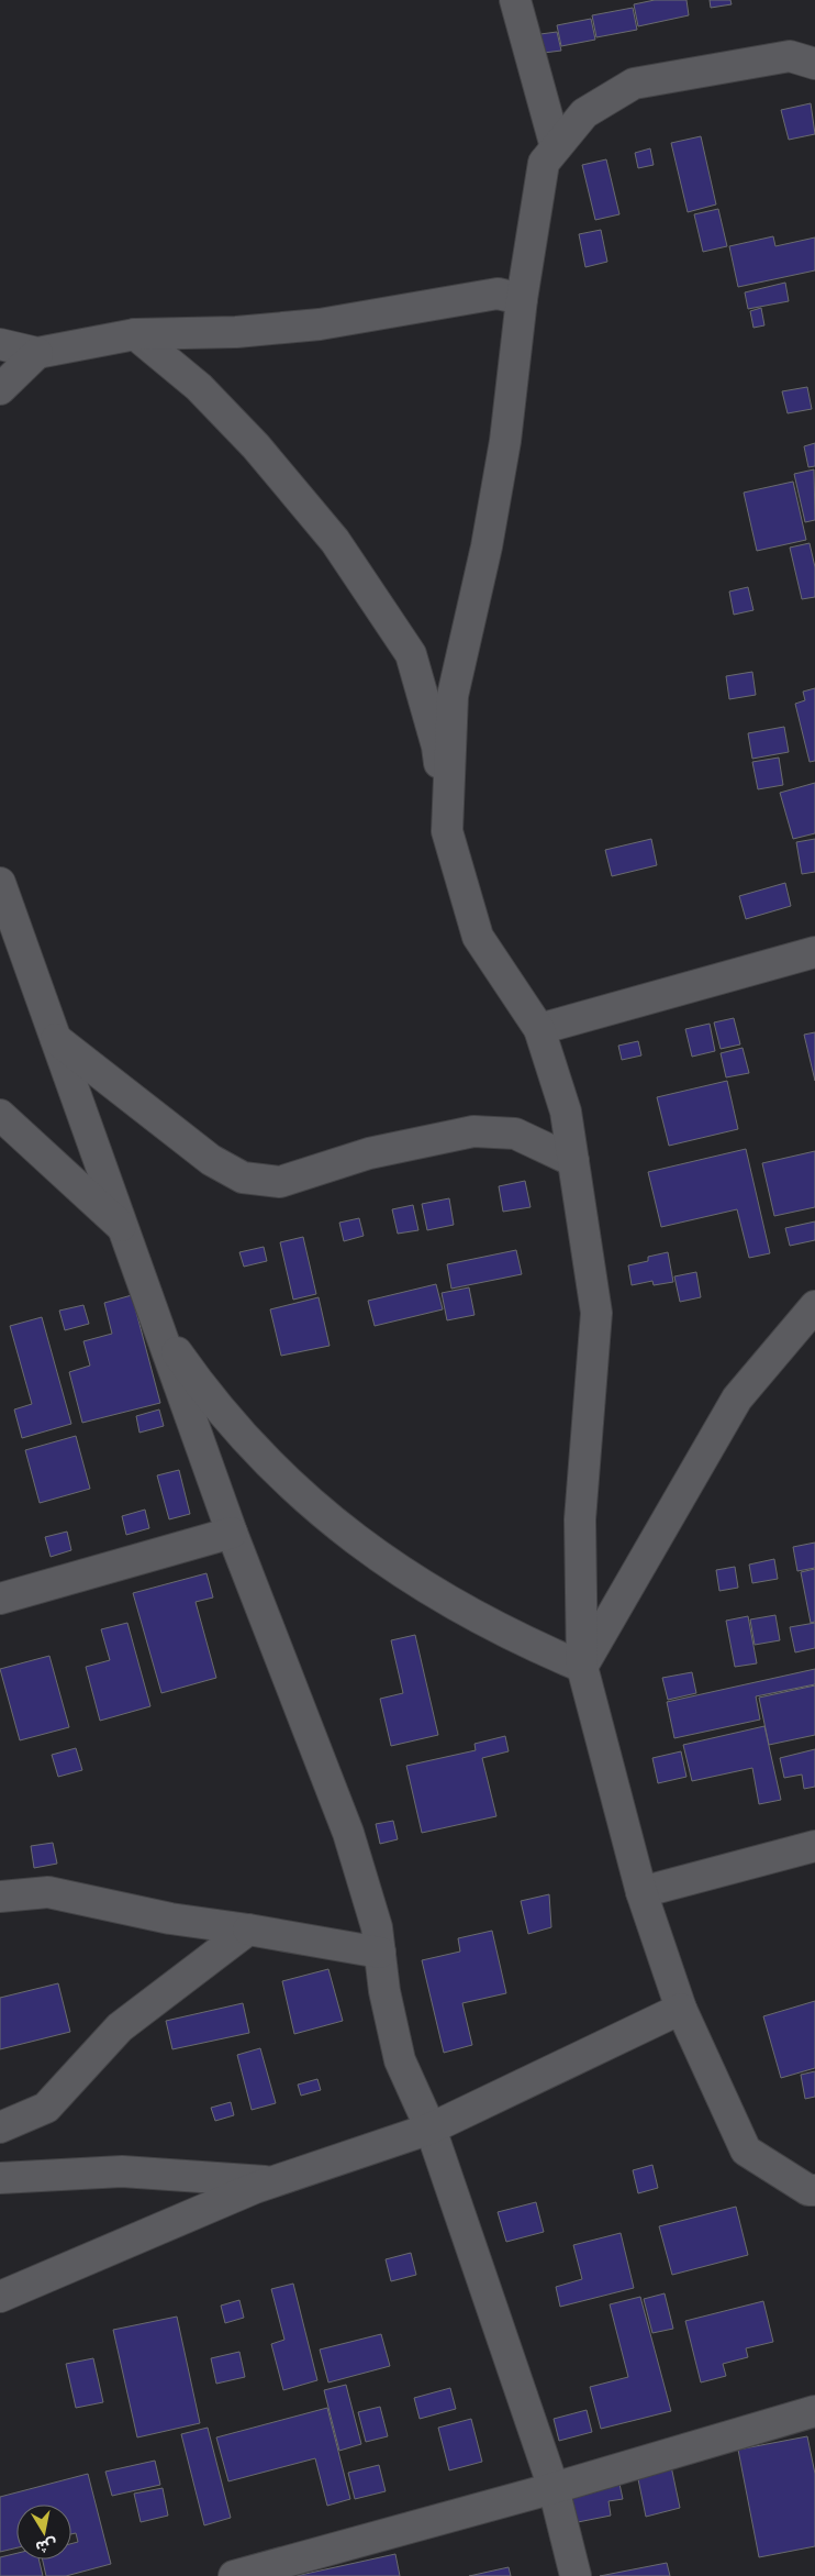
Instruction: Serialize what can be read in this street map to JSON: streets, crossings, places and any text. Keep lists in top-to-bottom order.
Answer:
{
  "north": "bottom"
}
